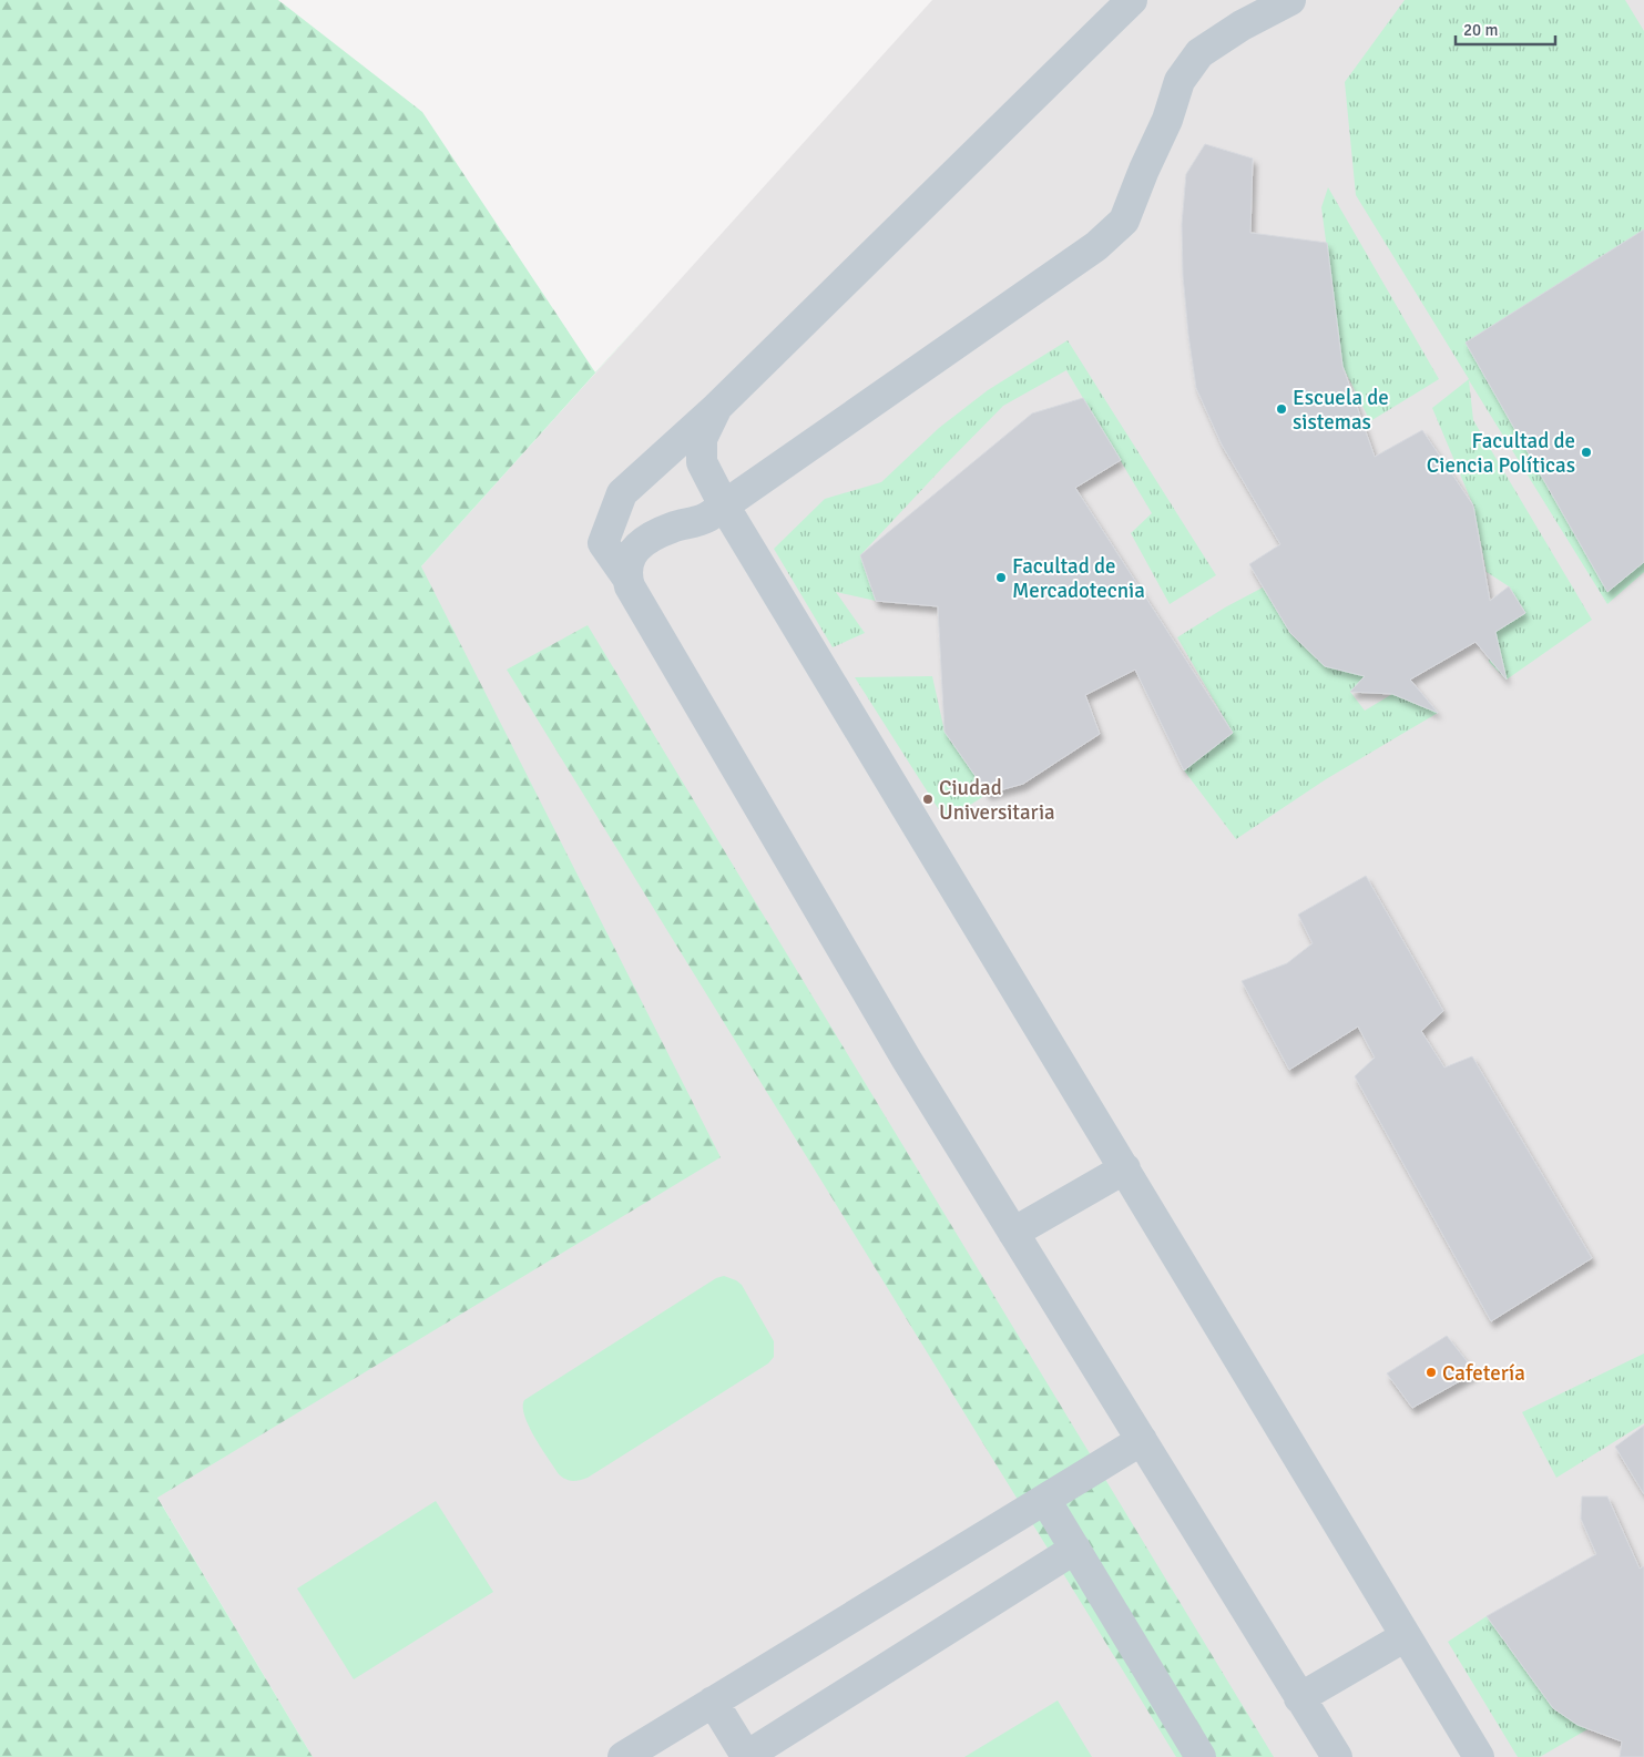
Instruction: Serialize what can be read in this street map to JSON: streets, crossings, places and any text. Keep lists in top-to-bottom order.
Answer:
{
  "places": [
    "Escuela de sistemas",
    "Facultad de Ciencia Políticas",
    "Facultad de Mercadotecnia",
    "Ciudad Universitaria",
    "Cafetería"
  ],
  "scale_bar": "20 m"
}
